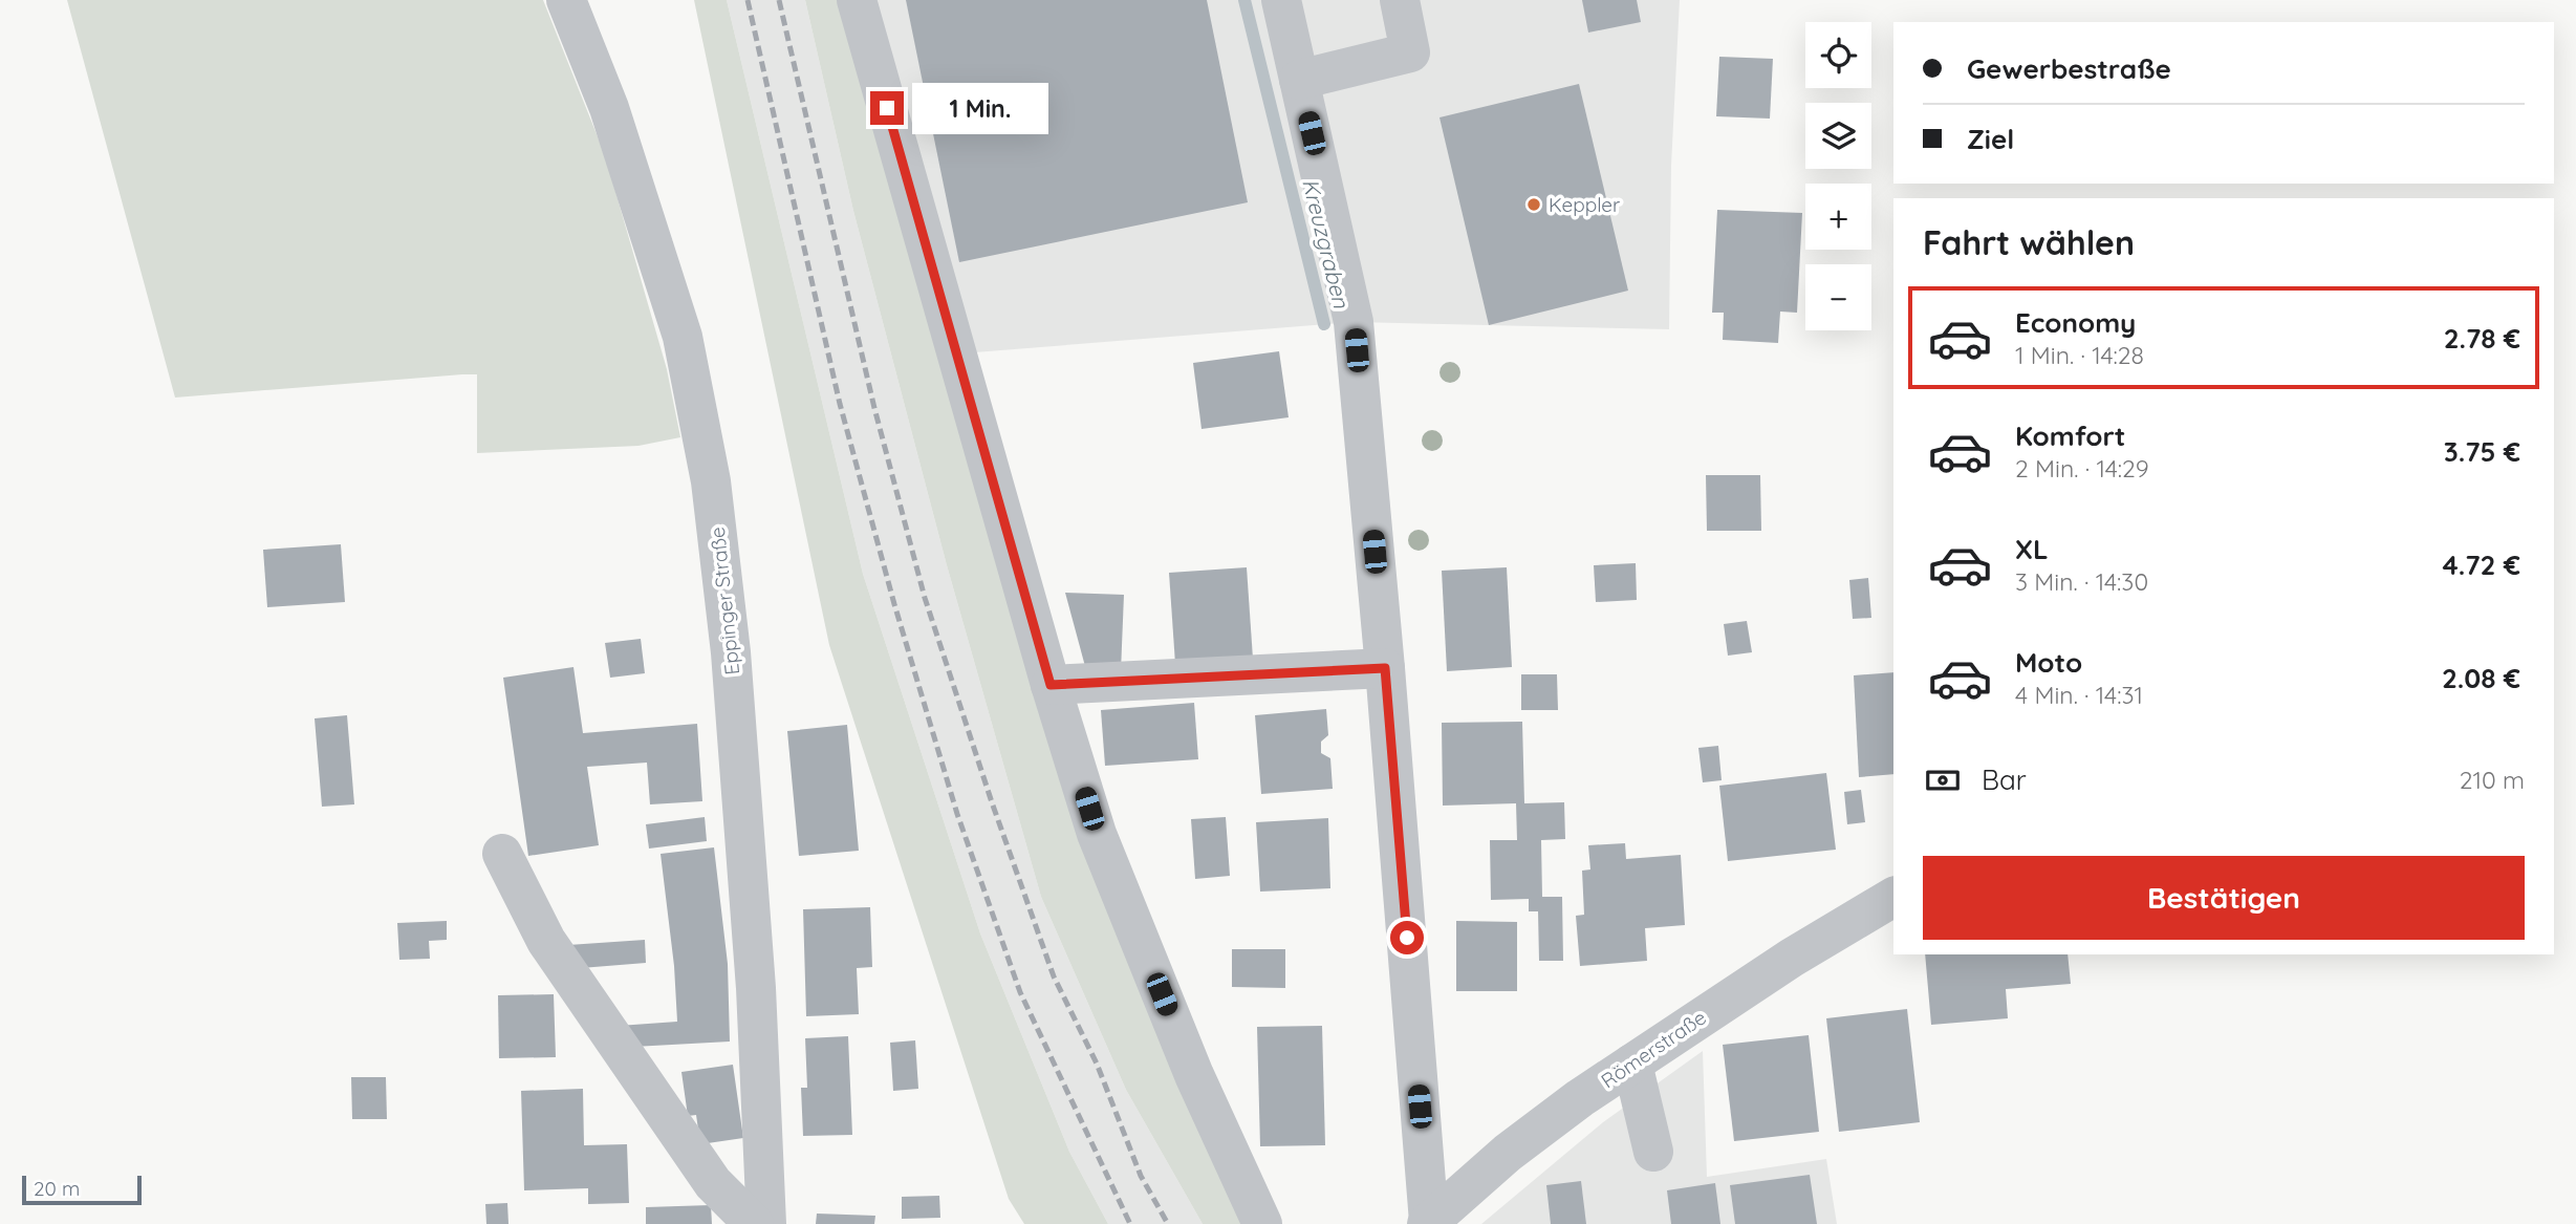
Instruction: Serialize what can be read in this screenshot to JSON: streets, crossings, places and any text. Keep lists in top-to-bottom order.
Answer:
{
  "streets": {
    "street": ["Eppinger Straße", "Römerstraße"]
  },
  "water": ["Kreuzgraben"],
  "places": ["Keppler"],
  "scale_bar": "20 m",
  "page": {
    "map_buttons": ["+", "−"],
    "banner": ["Gewerbestraße", "Ziel"],
    "bubble": "1 Min.",
    "heading": "Fahrt wählen",
    "list": [
      {
        "name": "Economy",
        "note": "1 Min. · 14:28",
        "value": "2.78 €"
      },
      {
        "name": "Komfort",
        "note": "2 Min. · 14:29",
        "value": "3.75 €"
      },
      {
        "name": "XL",
        "note": "3 Min. · 14:30",
        "value": "4.72 €"
      },
      {
        "name": "Moto",
        "note": "4 Min. · 14:31",
        "value": "2.08 €"
      }
    ],
    "pay": ["Bar", "210 m"],
    "buttons": "Bestätigen",
    "scale": "20 m"
  }
}
